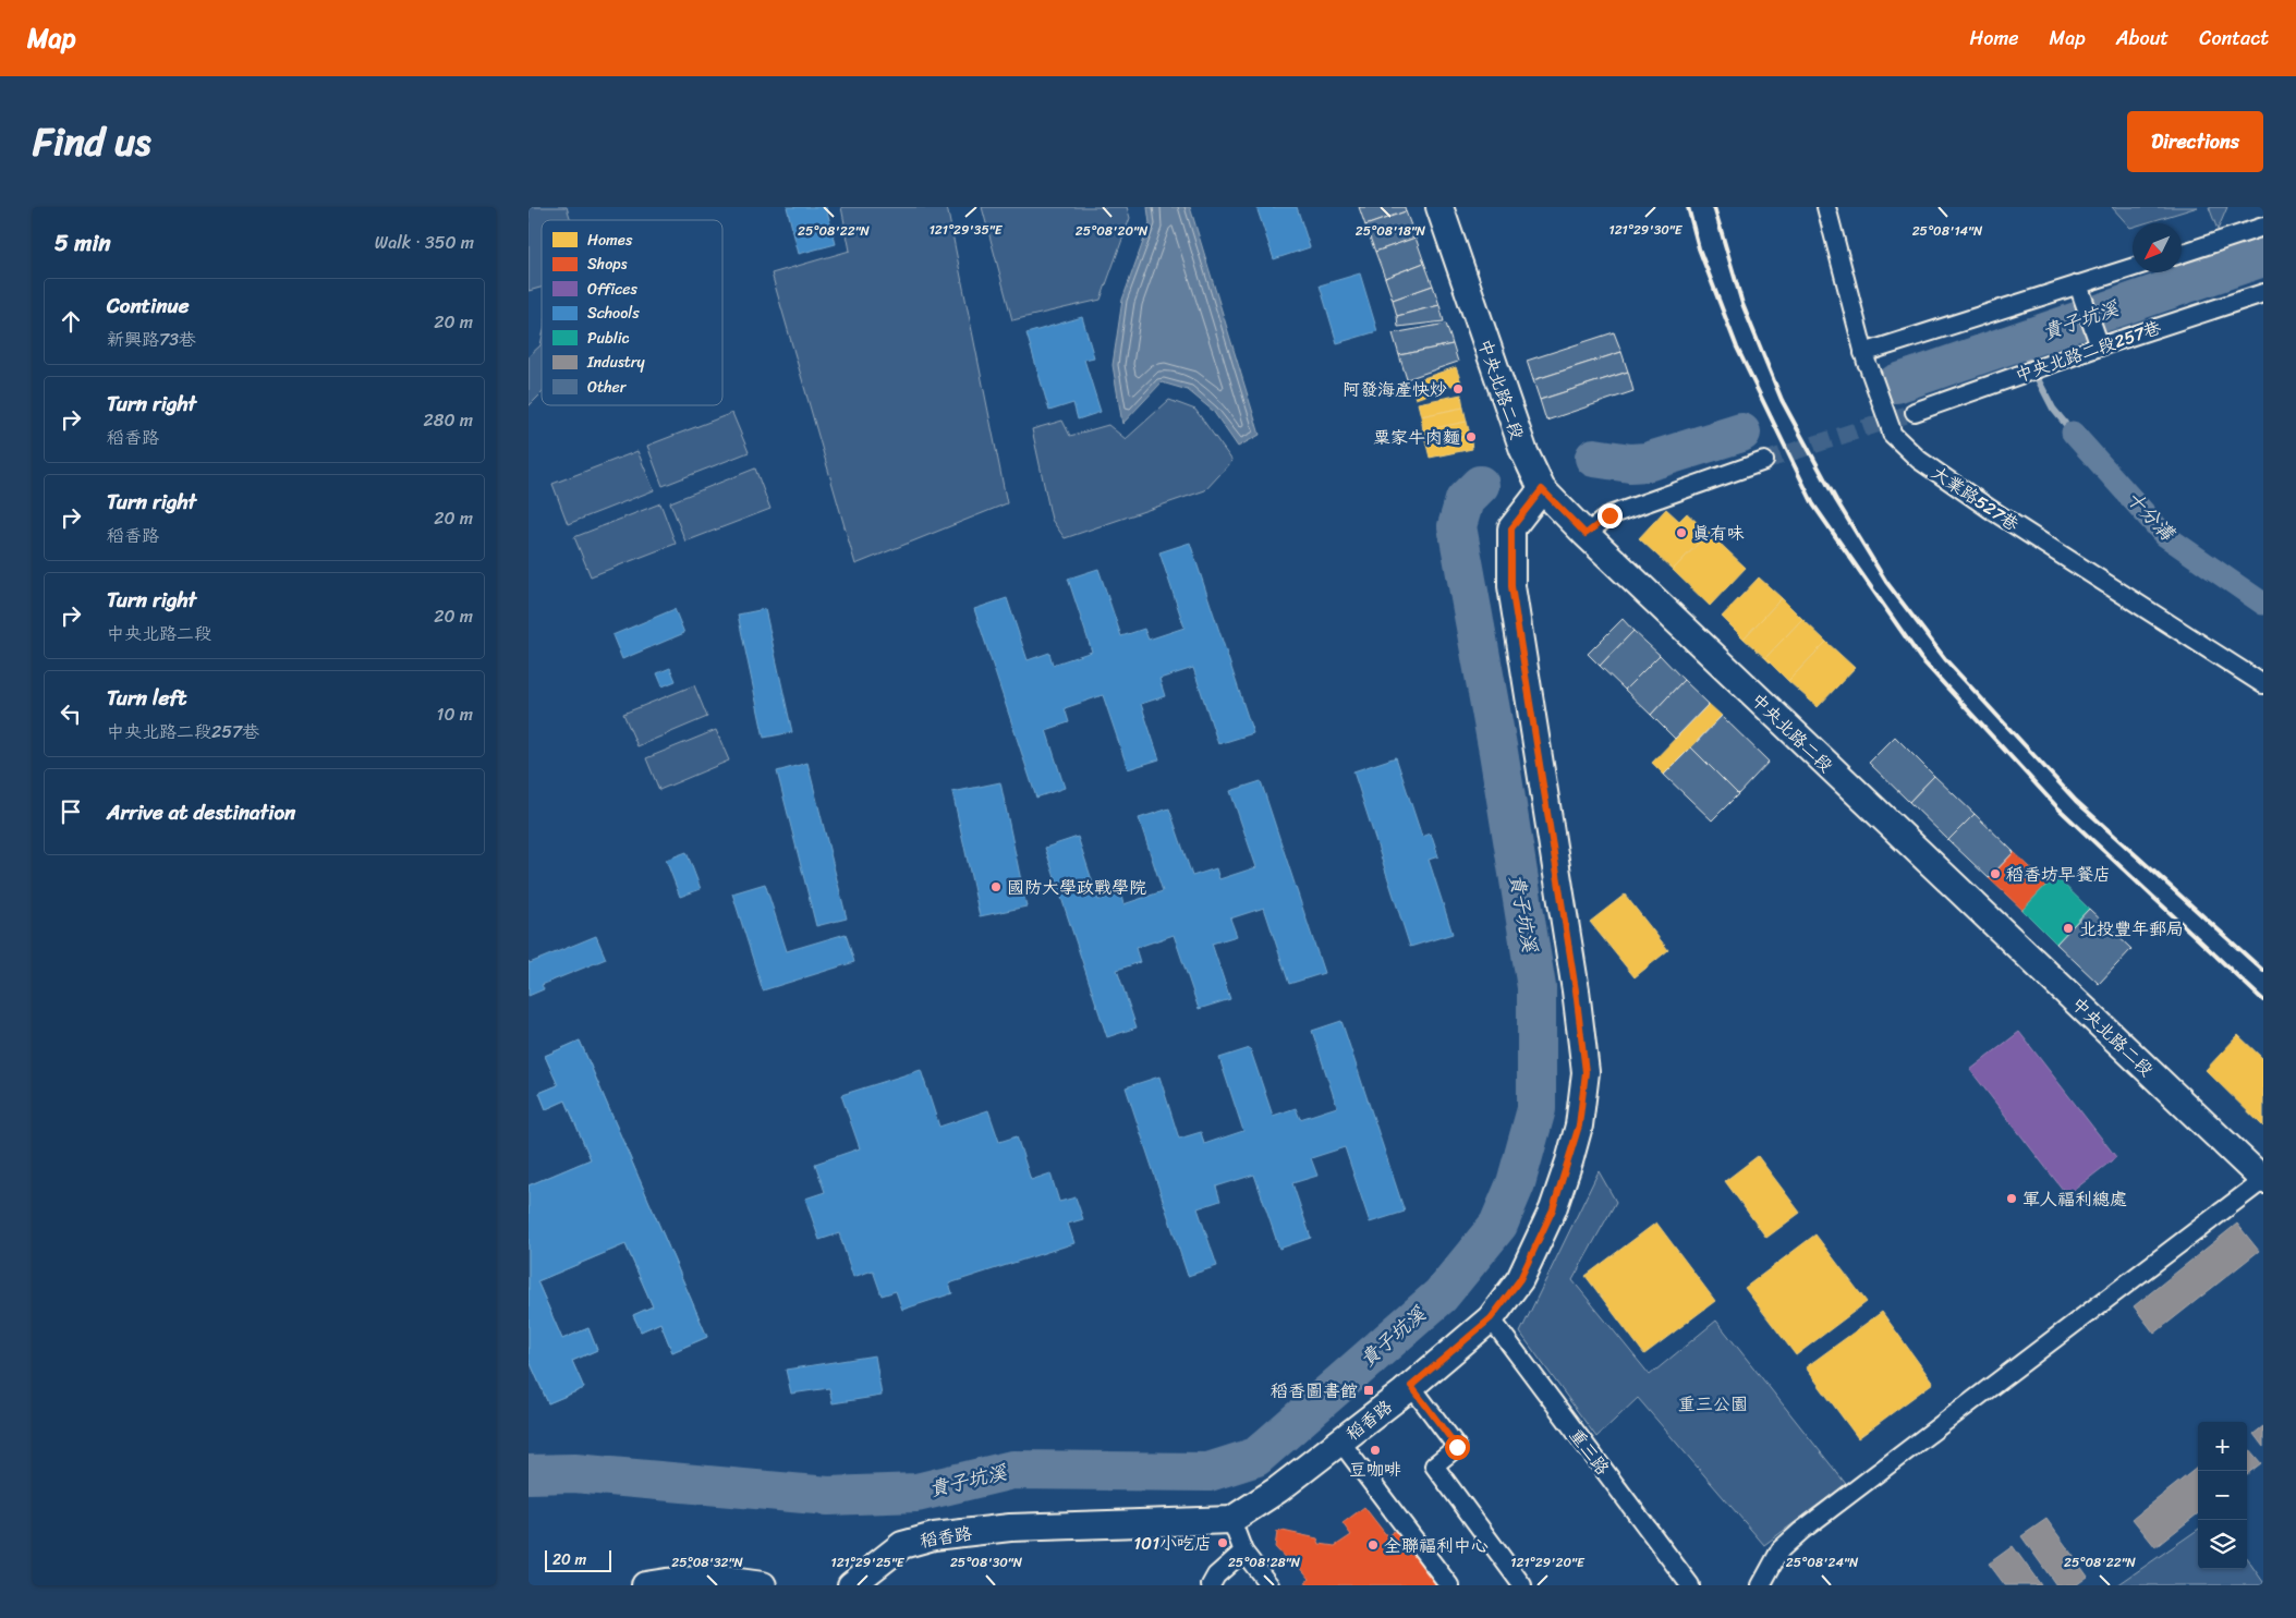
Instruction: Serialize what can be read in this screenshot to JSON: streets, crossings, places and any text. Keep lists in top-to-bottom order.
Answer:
{
  "streets": {
    "street": [
      "中央北路二段257巷",
      "中央北路二段",
      "大業路527巷",
      "稻香路",
      "重三路"
    ]
  },
  "crossings": [
    ["中央北路二段", "稻香路"],
    ["稻香路", "重三路"]
  ],
  "water": ["貴子坑溪", "十分溝"],
  "parks": ["重三公園"],
  "places": {
    "other": [
      "阿發海產快炒",
      "粟家牛肉麵",
      "真有味",
      "稻香坊早餐店",
      "國防大學政戰學院",
      "北投豐年郵局",
      "軍人福利總處",
      "豆咖啡",
      "101小吃店",
      "全聯福利中心"
    ],
    "transit": ["稻香圖書館"]
  },
  "legend": [
    "Homes",
    "Shops",
    "Offices",
    "Schools",
    "Public",
    "Industry",
    "Other"
  ],
  "scale_bar": "20 m",
  "north": "bottom left",
  "page": {
    "header": "Map",
    "nav": [
      "Home",
      "Map",
      "About",
      "Contact"
    ],
    "title": "Find us",
    "buttons": "Directions",
    "heading": ["5 min", "Walk · 350 m"],
    "list": [
      ["Continue", "新興路73巷", "20 m"],
      ["Turn right", "稻香路", "280 m"],
      ["Turn right", "稻香路", "20 m"],
      ["Turn right", "中央北路二段", "20 m"],
      ["Turn left", "中央北路二段257巷", "10 m"],
      "Arrive at destination"
    ],
    "map_buttons": ["+", "−"],
    "scale": "20 m"
  },
  "coordinates": [
    "121°29'35\"E",
    "121°29'30\"E",
    "25°08'22\"N",
    "25°08'18\"N",
    "25°08'20\"N",
    "25°08'14\"N",
    "25°08'32\"N",
    "25°08'30\"N",
    "25°08'28\"N",
    "25°08'24\"N",
    "121°29'25\"E",
    "121°29'20\"E"
  ]
}
